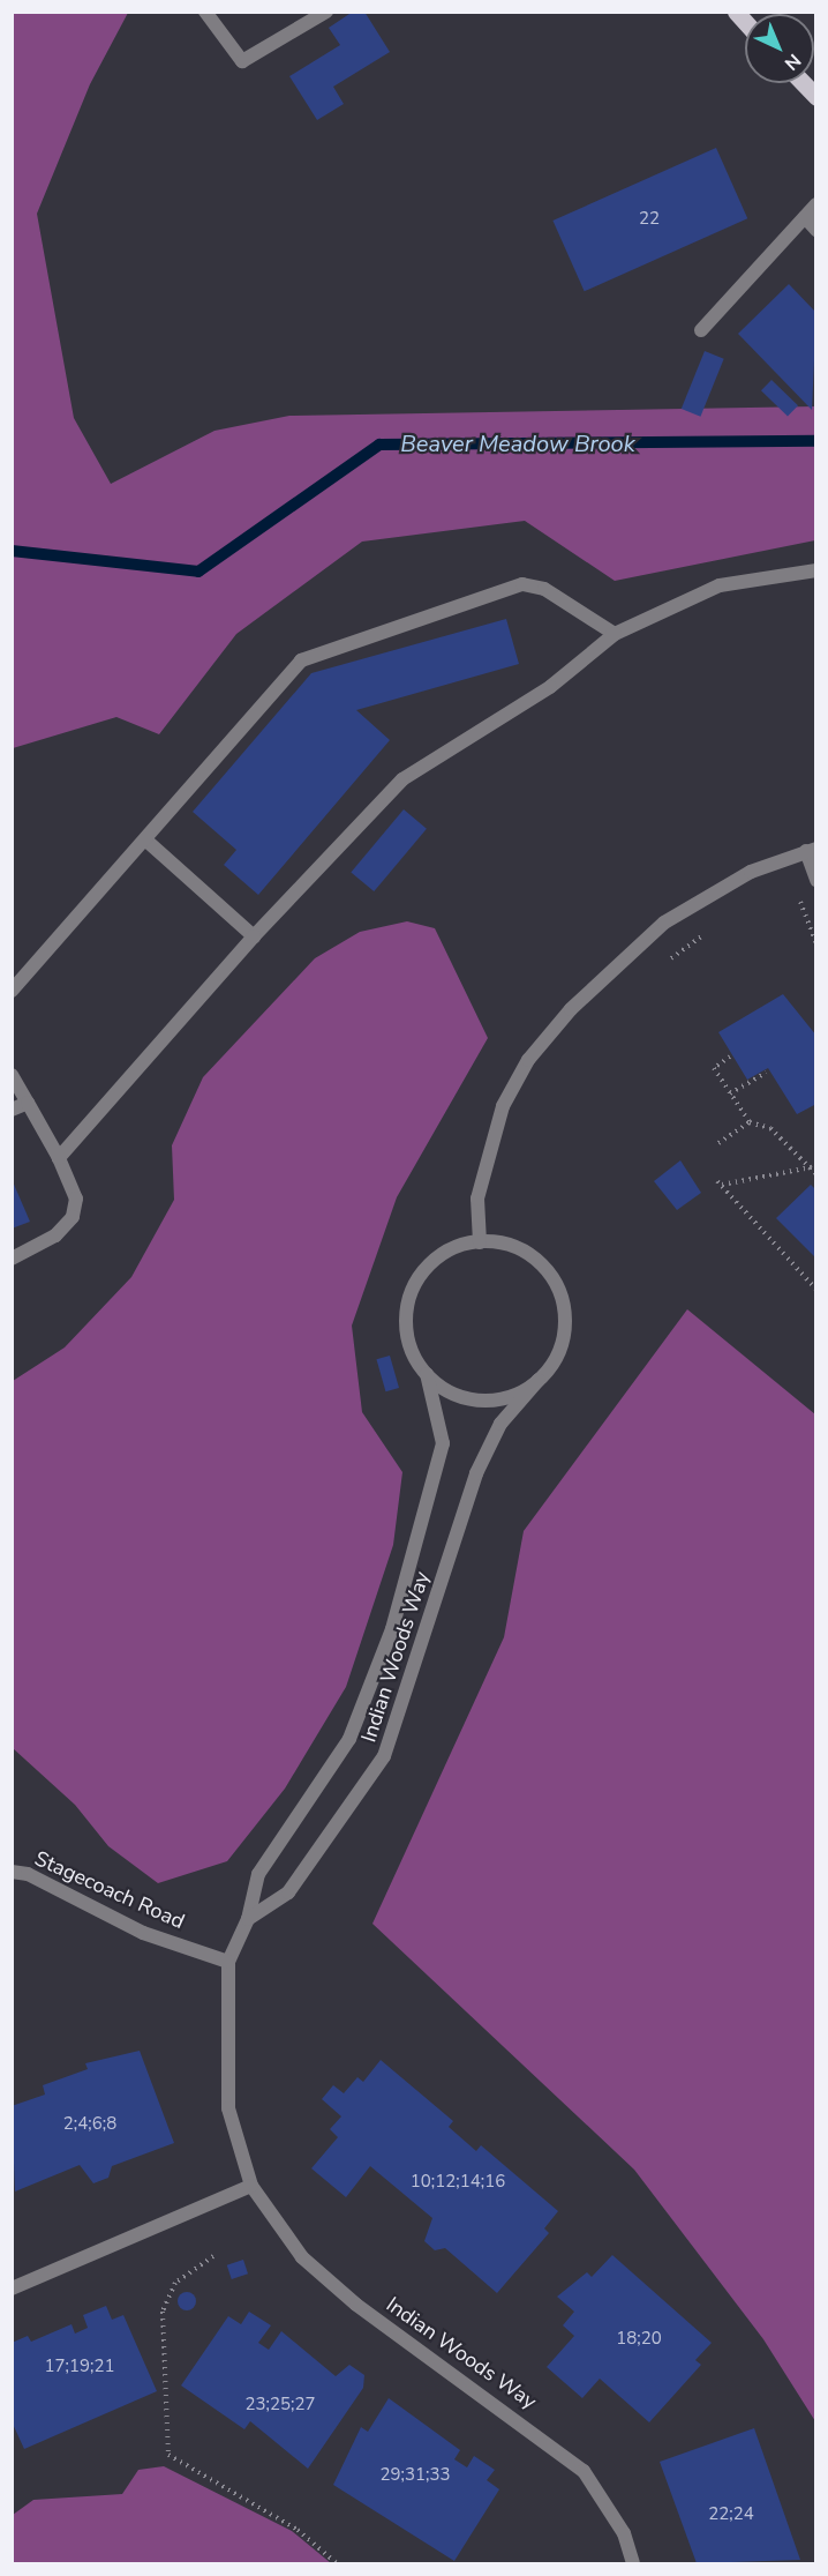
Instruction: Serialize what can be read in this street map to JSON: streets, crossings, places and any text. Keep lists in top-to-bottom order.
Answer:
{
  "streets": {
    "street": ["Indian Woods Way", "Stagecoach Road"]
  },
  "crossings": [
    ["Indian Woods Way", "Stagecoach Road"]
  ],
  "water": ["Beaver Meadow Brook"],
  "house_numbers": [
    "22",
    "2;4;6;8",
    "10;12;14;16",
    "18;20",
    "17;19;21",
    "23;25;27",
    "29;31;33",
    "22;24"
  ],
  "north": "bottom right"
}
